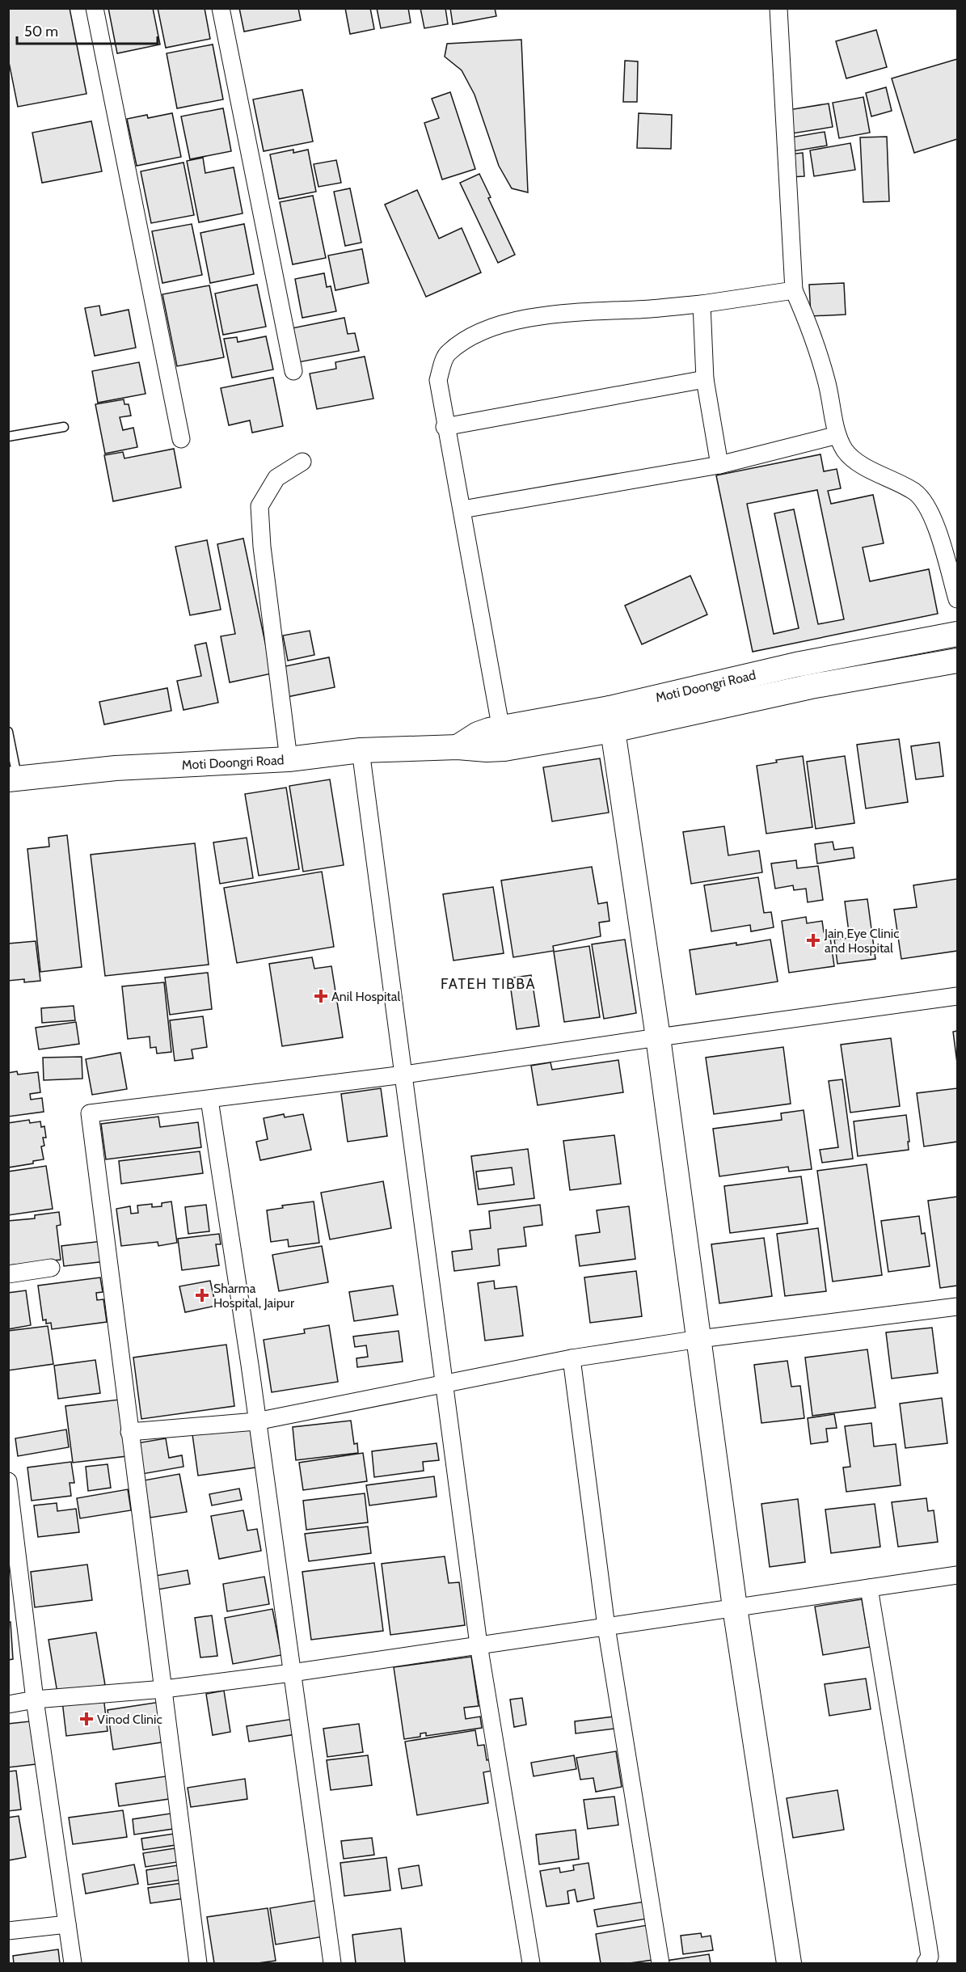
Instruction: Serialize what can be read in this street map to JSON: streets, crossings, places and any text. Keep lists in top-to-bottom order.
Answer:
{
  "streets": {
    "street": ["Moti Doongri Road"]
  },
  "districts": ["FATEH TIBBA"],
  "places": {
    "health": [
      "Jain Eye Clinic and Hospital",
      "Anil Hospital",
      "Sharma Hospital, Jaipur",
      "Vinod Clinic"
    ]
  },
  "scale_bar": "50 m"
}
